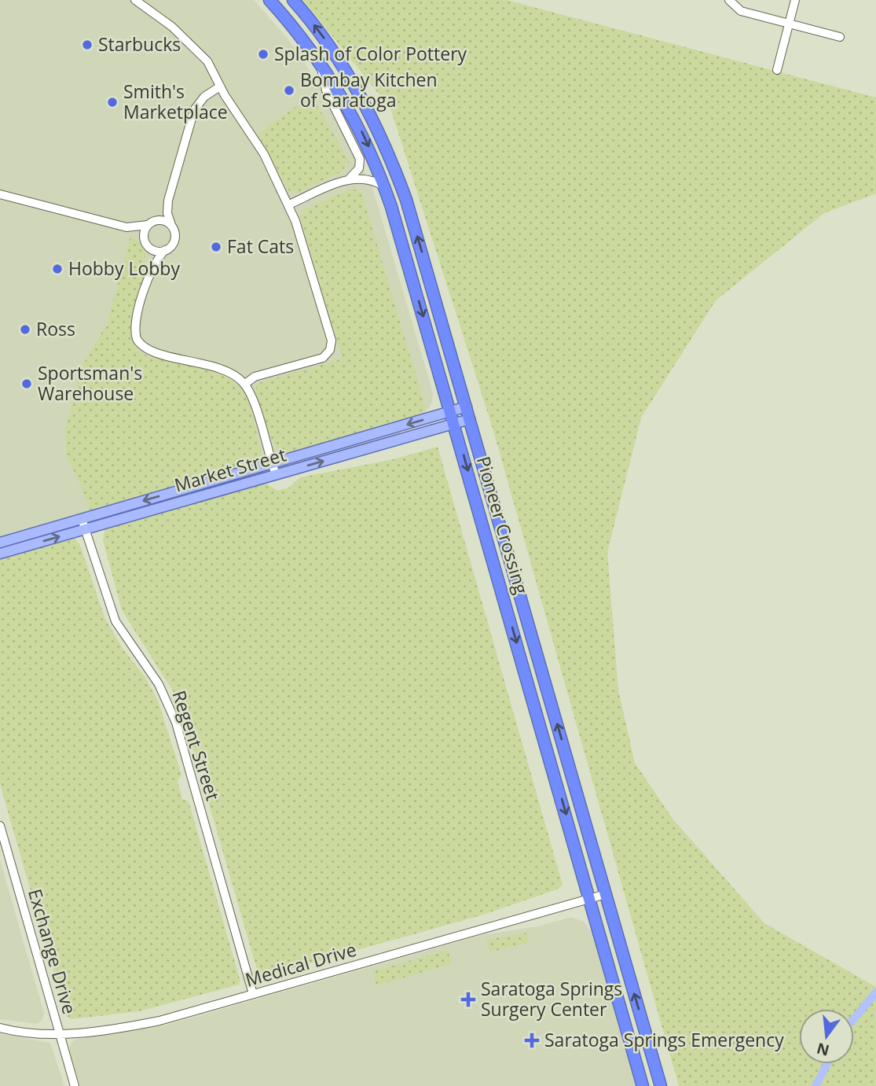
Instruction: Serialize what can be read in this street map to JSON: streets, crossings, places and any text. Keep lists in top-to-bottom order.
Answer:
{
  "streets": {
    "highway": ["Pioneer Crossing"],
    "main road": ["Market Street"],
    "street": ["Regent Street", "Exchange Drive", "Medical Drive"]
  },
  "crossings": [
    ["Market Street", "Pioneer Crossing"],
    ["Market Street", "Regent Street"],
    ["Pioneer Crossing", "Medical Drive"],
    ["Regent Street", "Medical Drive"],
    ["Exchange Drive", "Medical Drive"]
  ],
  "places": {
    "other": [
      "Starbucks",
      "Splash of Color Pottery",
      "Bombay Kitchen of Saratoga",
      "Smith's Marketplace",
      "Fat Cats",
      "Hobby Lobby",
      "Ross",
      "Sportsman's Warehouse"
    ],
    "health": ["Saratoga Springs Surgery Center", "Saratoga Springs Emergency"]
  },
  "north": "bottom"
}
